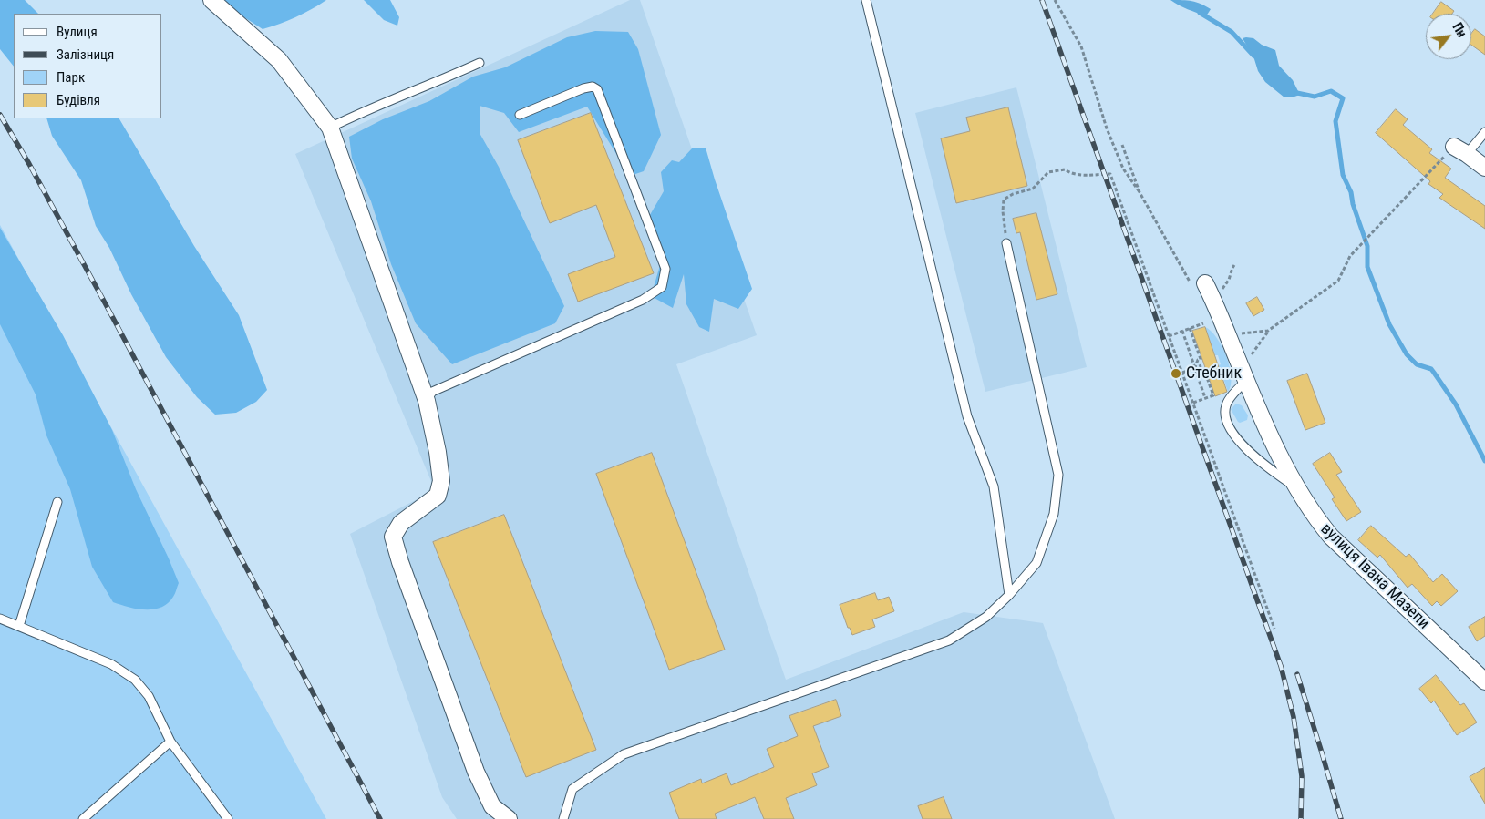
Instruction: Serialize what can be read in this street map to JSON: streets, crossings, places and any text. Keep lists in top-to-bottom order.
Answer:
{
  "streets": {
    "street": ["вулиця Івана Мазепи"]
  },
  "places": ["Стебник"],
  "legend": [
    "Вулиця",
    "Залізниця",
    "Парк",
    "Будівля"
  ],
  "north": "top right"
}
